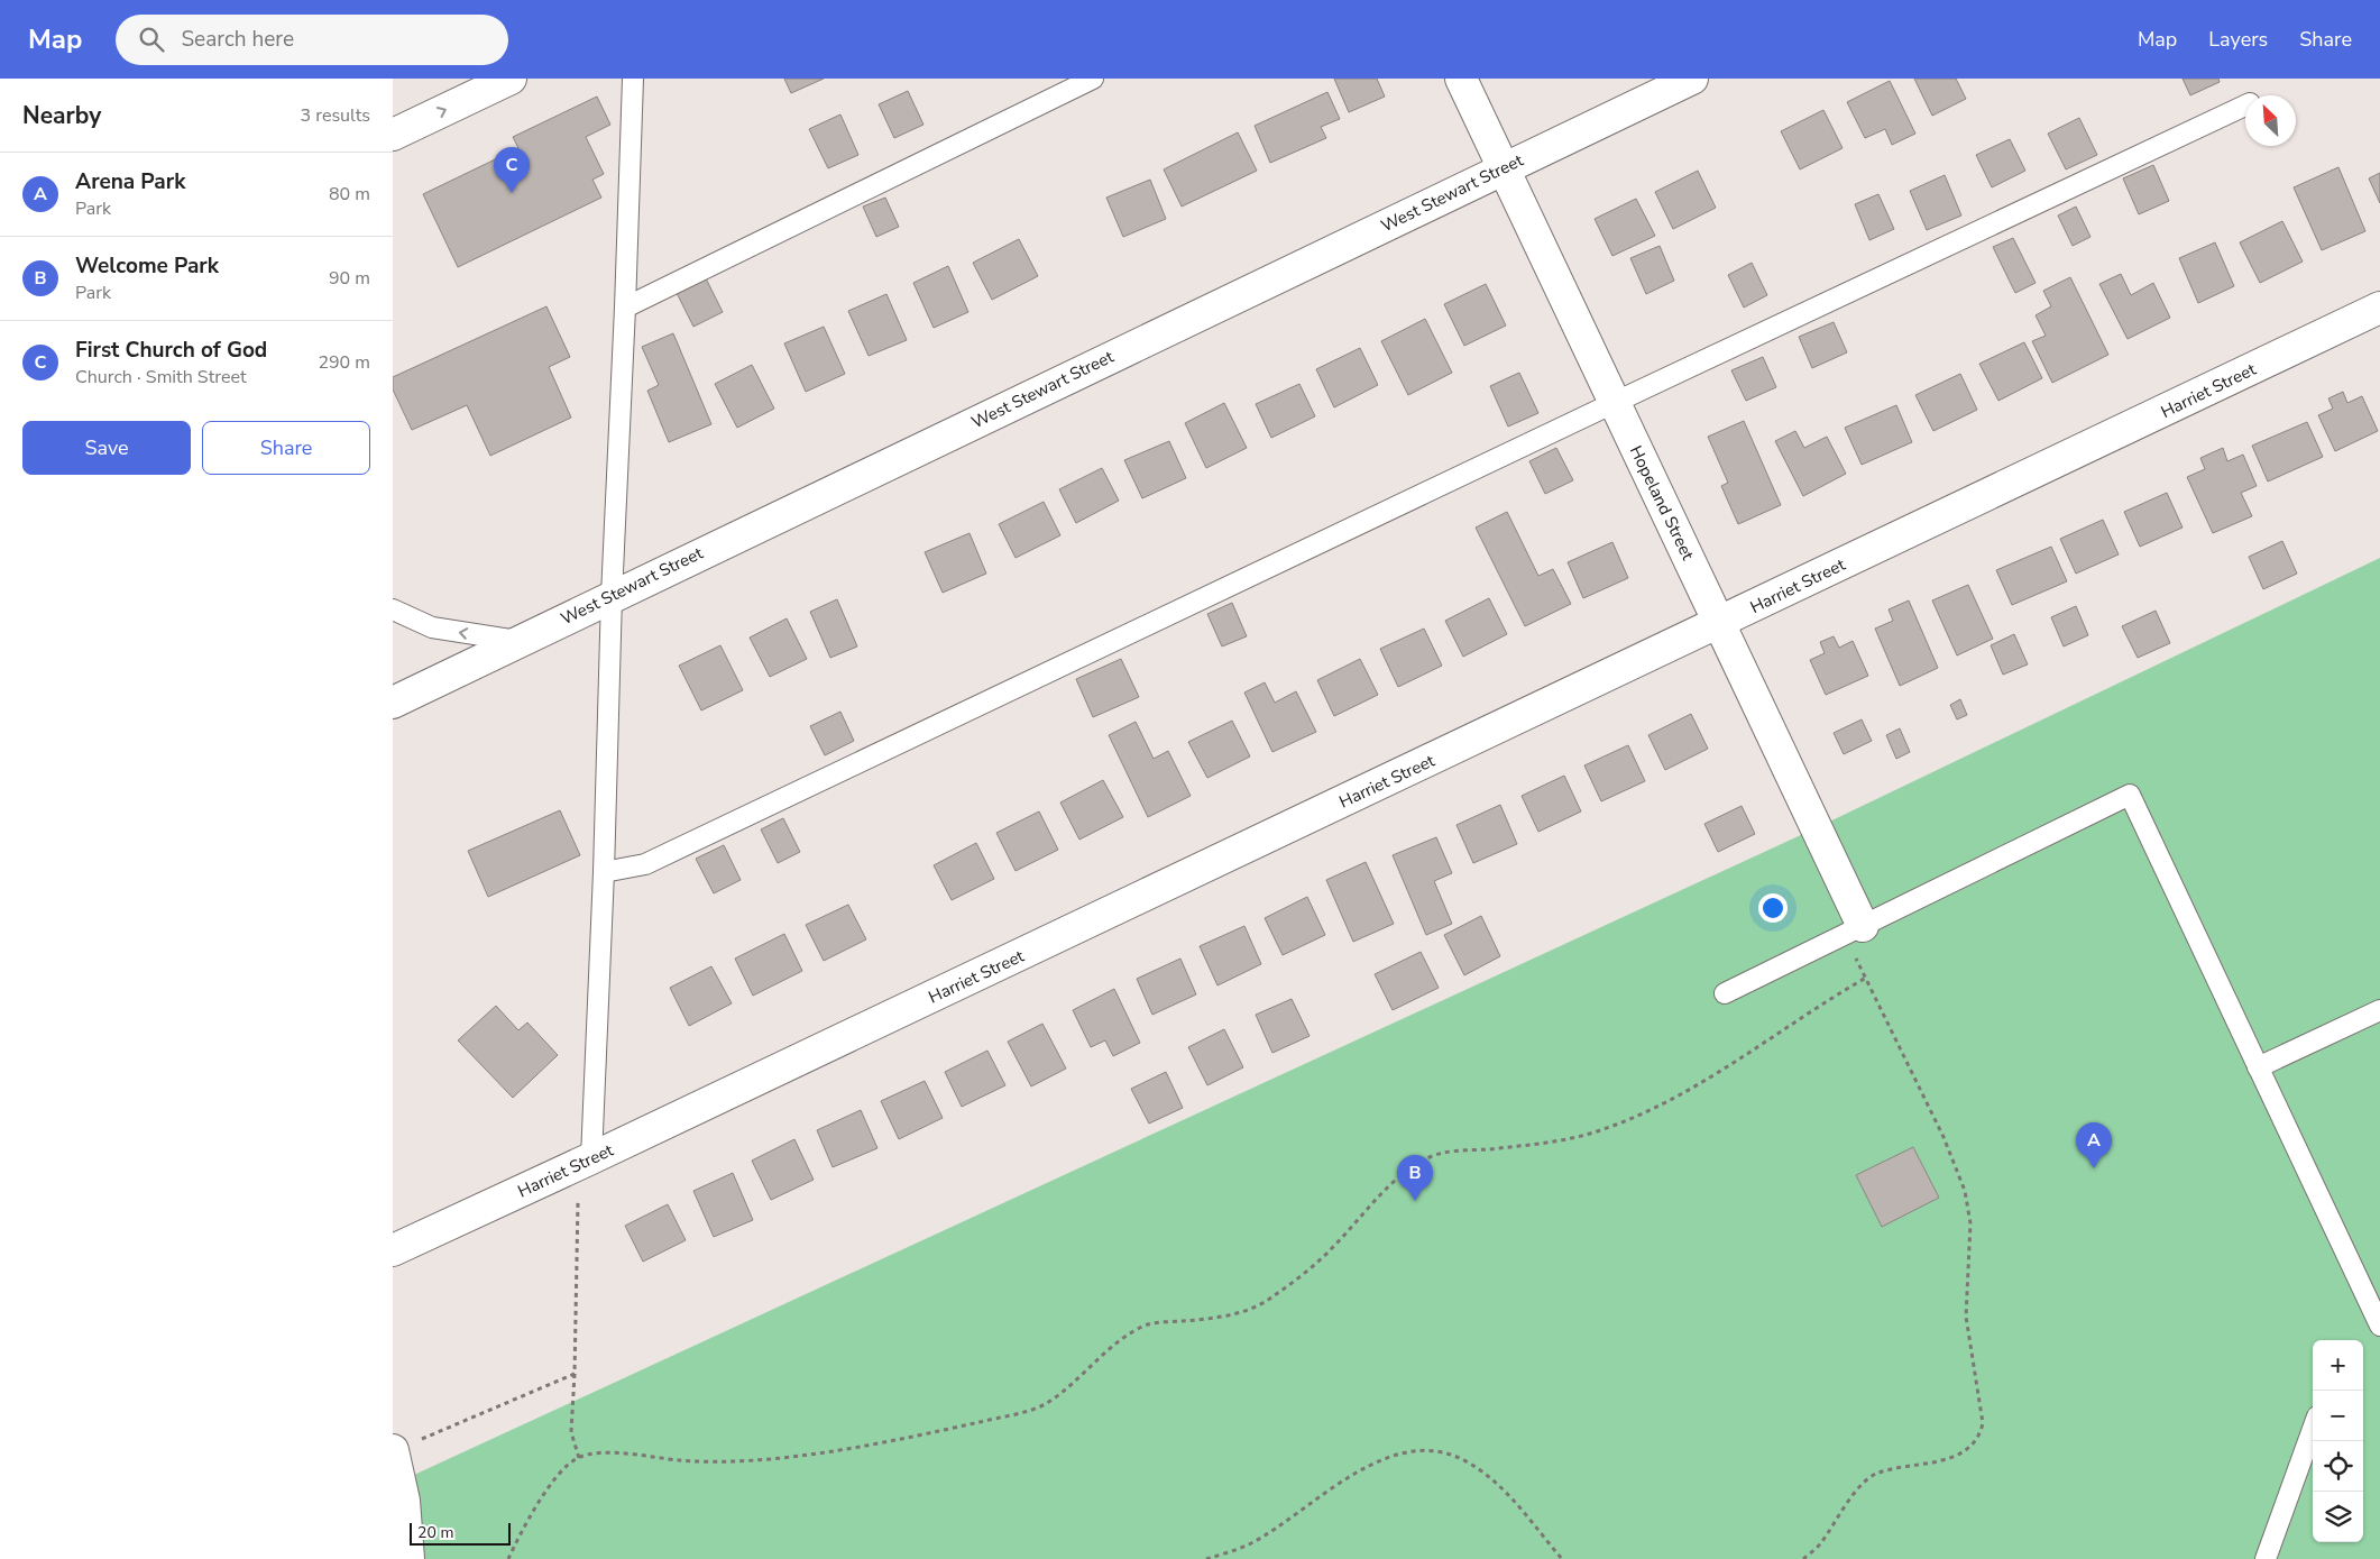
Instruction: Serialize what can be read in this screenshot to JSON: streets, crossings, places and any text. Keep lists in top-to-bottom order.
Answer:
{
  "streets": {
    "street": ["West Stewart Street", "Harriet Street", "Hopeland Street"]
  },
  "crossings": [
    ["West Stewart Street", "Hopeland Street"],
    ["Harriet Street", "Hopeland Street"]
  ],
  "scale_bar": "20 m",
  "north": "top left",
  "page": {
    "header": "Map",
    "search": "Search here",
    "nav": ["Map", "Layers", "Share"],
    "heading": ["Nearby", "3 results"],
    "pins": ["C", "A", "B"],
    "list": [
      {
        "mark": "A",
        "name": "Arena Park",
        "note": "Park",
        "value": "80 m"
      },
      {
        "mark": "B",
        "name": "Welcome Park",
        "note": "Park",
        "value": "90 m"
      },
      {
        "mark": "C",
        "name": "First Church of God",
        "note": "Church · Smith Street",
        "value": "290 m"
      }
    ],
    "buttons": ["Save", "Share"],
    "map_buttons": ["+", "−"],
    "scale": "20 m"
  }
}
